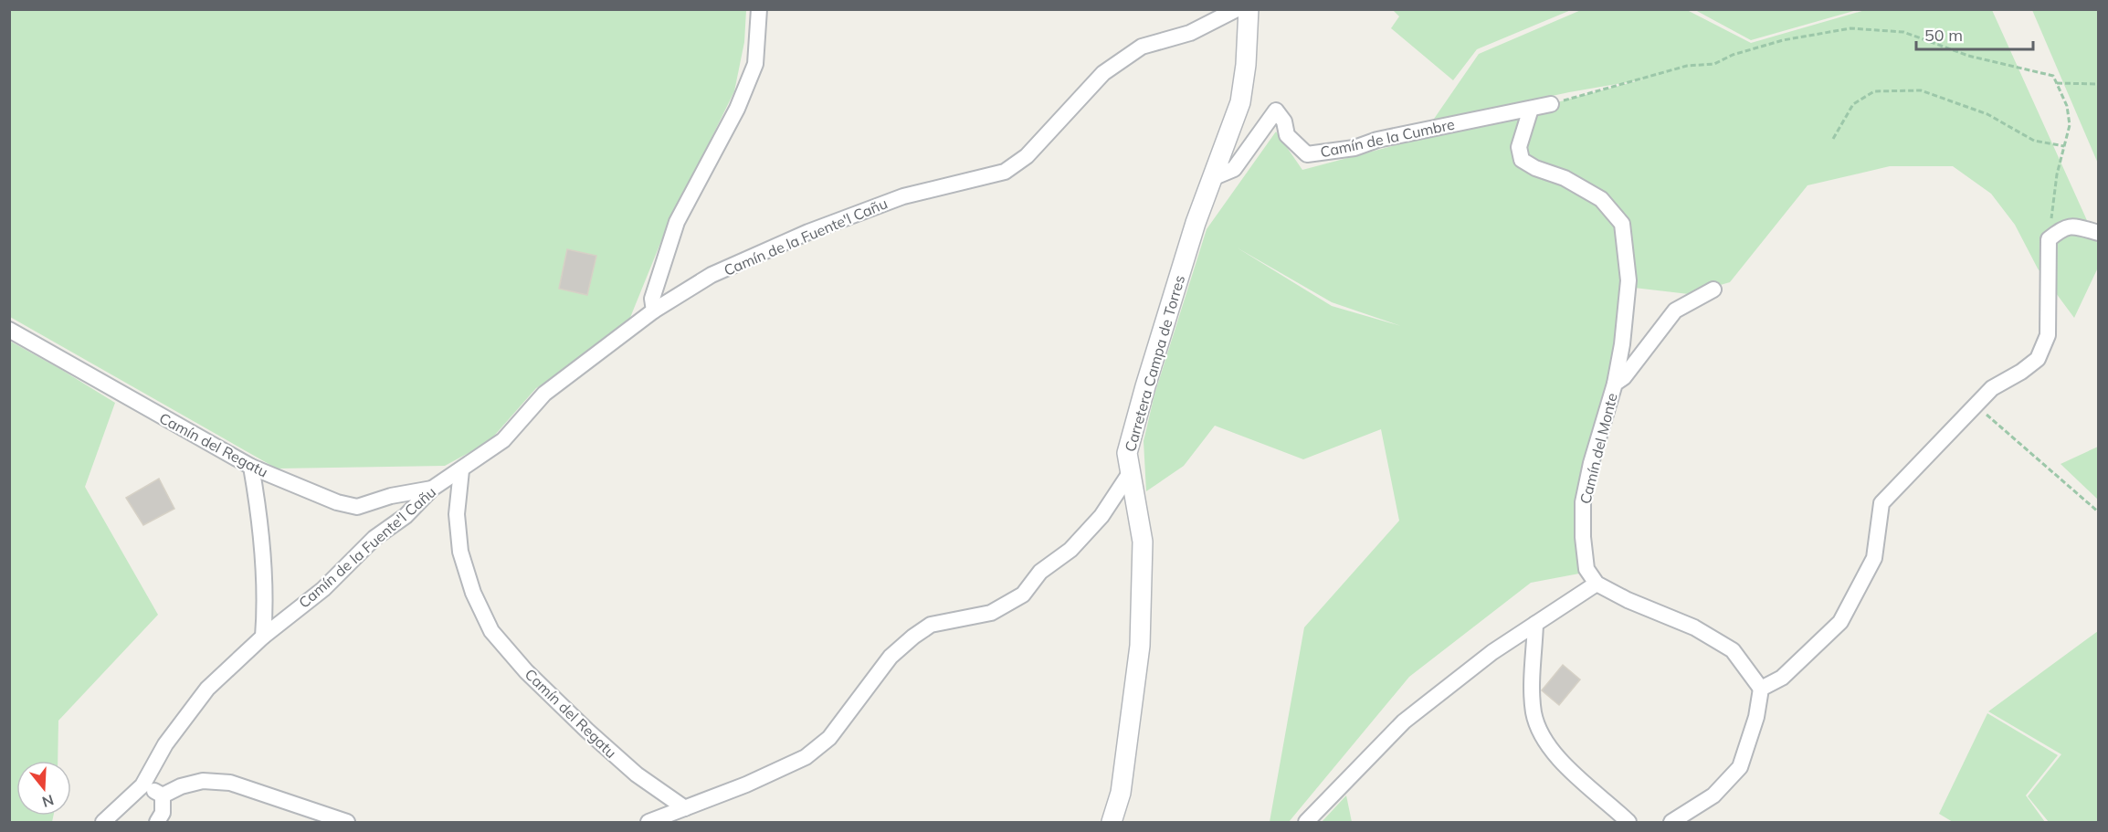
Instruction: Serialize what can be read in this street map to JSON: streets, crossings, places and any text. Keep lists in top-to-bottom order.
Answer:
{
  "streets": {
    "street": [
      "Camín de la Cumbre",
      "Camín de la Fuente'l Cañu",
      "Carretera Campa de Torres",
      "Camín del Regatu",
      "Camín del Monte"
    ]
  },
  "crossings": [
    ["Camín de la Cumbre", "Carretera Campa de Torres"],
    ["Camín de la Fuente'l Cañu", "Camín del Regatu"]
  ],
  "scale_bar": "50 m",
  "north": "bottom"
}
